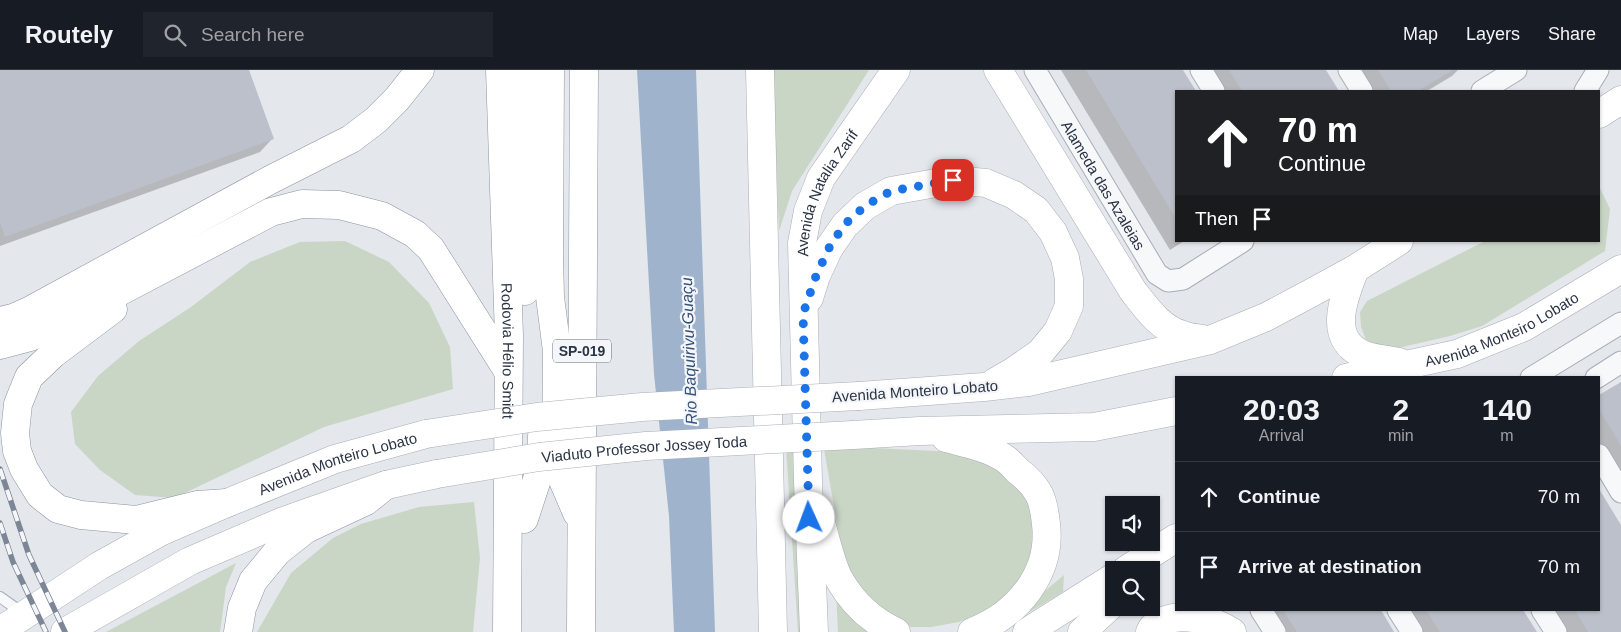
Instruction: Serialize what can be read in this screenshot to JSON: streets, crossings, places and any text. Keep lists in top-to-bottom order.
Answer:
{
  "streets": {
    "main road": [
      "Avenida Natalia Zarif",
      "Avenida Monteiro Lobato",
      "Rodovia Hélio Smidt",
      "SP-019",
      "Viaduto Professor Jossey Toda"
    ],
    "street": ["Alameda das Azaleias"]
  },
  "water": ["Rio Baquirivu-Guaçu"],
  "page": {
    "header": "Routely",
    "search": "Search here",
    "nav": ["Map", "Layers", "Share"],
    "turn": ["70 m", "Continue"],
    "then": "Then",
    "eta": [
      "20:03",
      "Arrival",
      "2",
      "min",
      "140",
      "m"
    ],
    "list": [
      {
        "name": "Continue",
        "value": "70 m"
      },
      {
        "name": "Arrive at destination",
        "value": "70 m"
      }
    ]
  }
}
